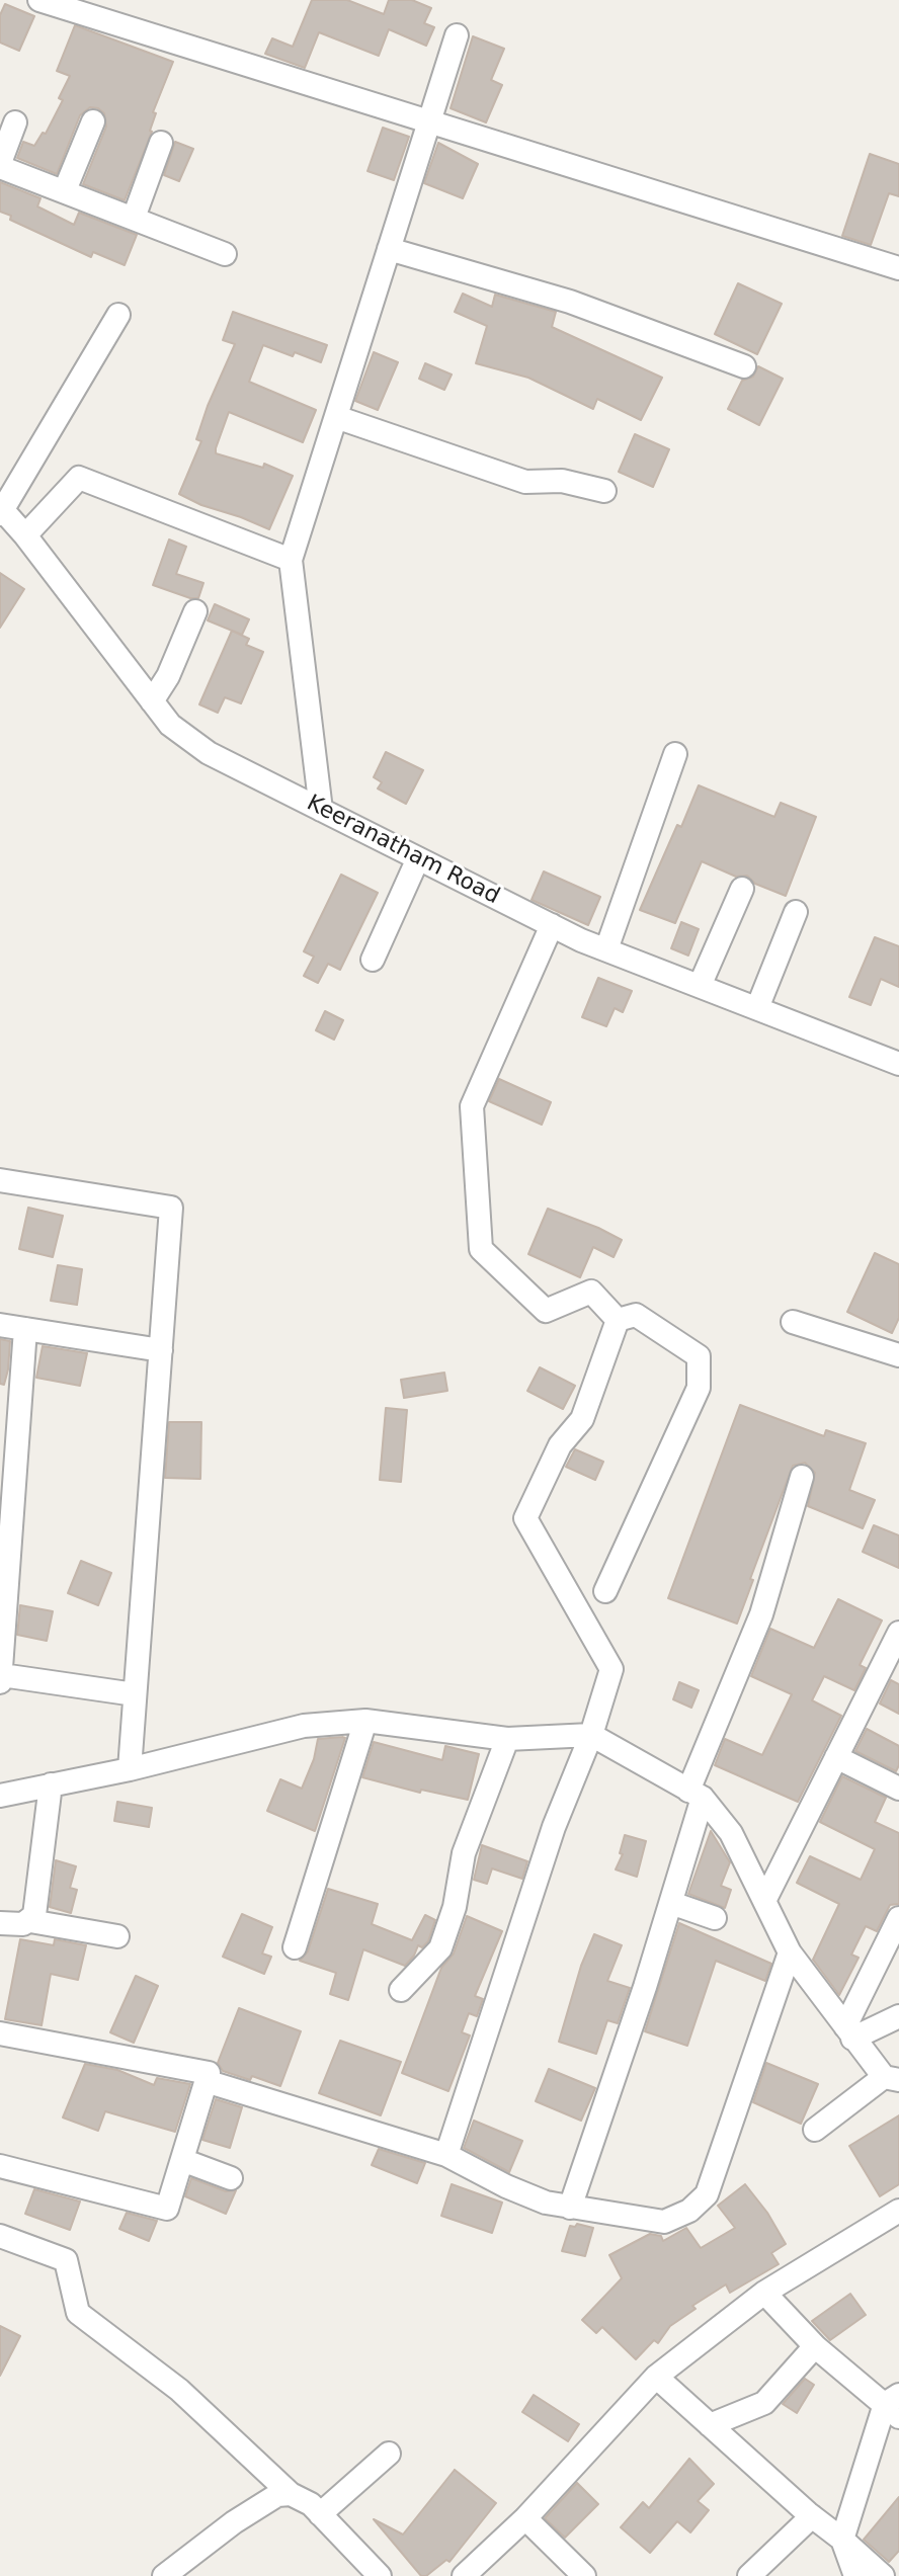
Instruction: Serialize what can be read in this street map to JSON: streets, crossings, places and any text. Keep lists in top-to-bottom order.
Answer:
{
  "streets": {
    "street": ["Keeranatham Road"]
  }
}
